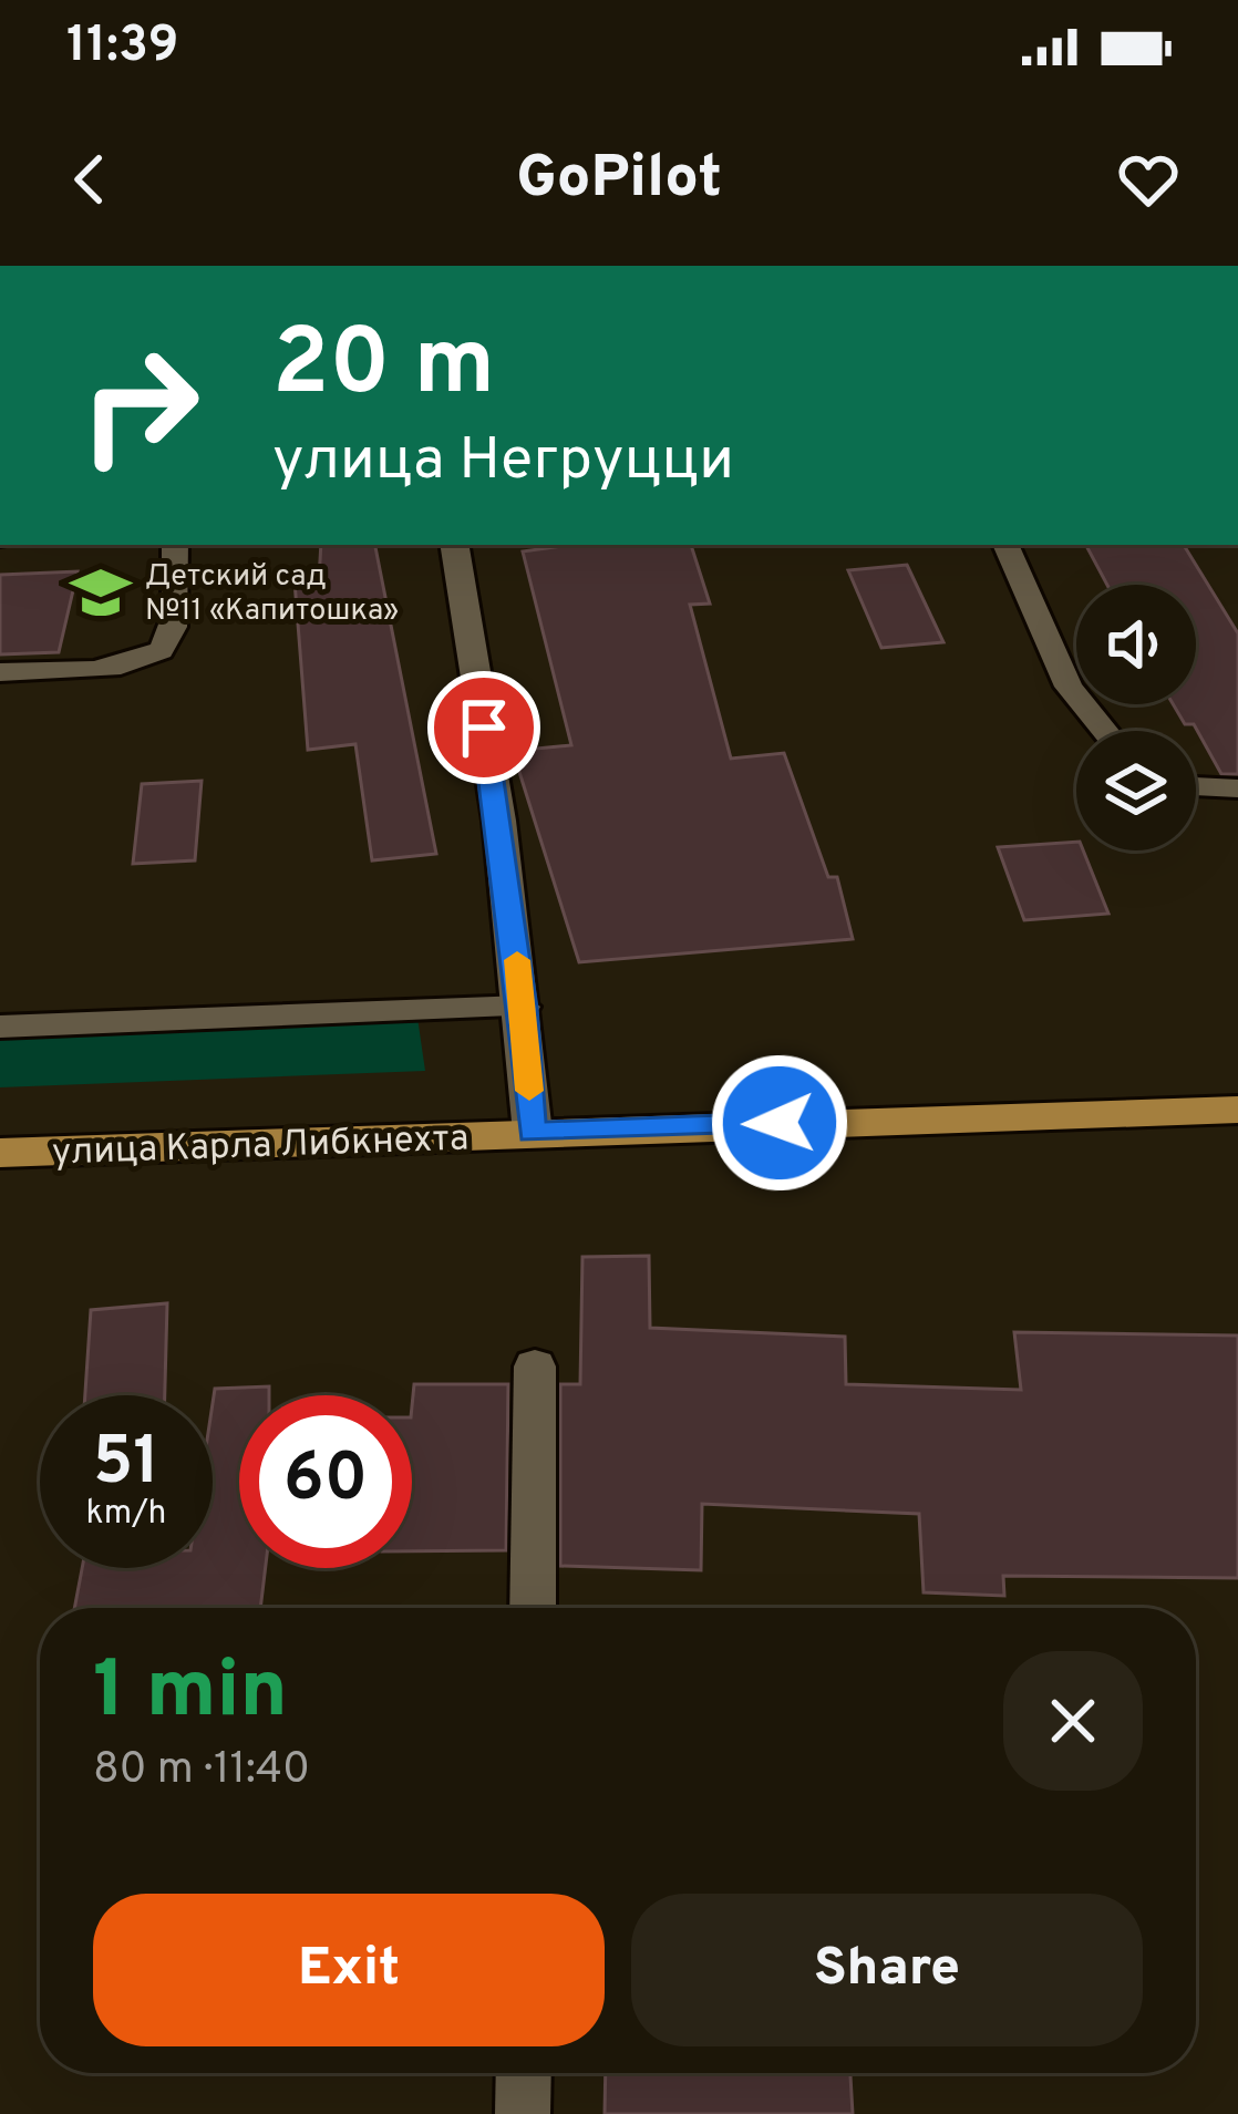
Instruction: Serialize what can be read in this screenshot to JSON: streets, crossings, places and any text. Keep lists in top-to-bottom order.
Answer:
{
  "streets": {
    "main road": ["улица Карла Либкнехта"]
  },
  "places": {
    "school or university": ["Детский сад №11 «Капитошка»"]
  },
  "page": {
    "status": "11:39",
    "header": "GoPilot",
    "turn": ["20 m", "улица Негруцци"],
    "speed": "51 km/h",
    "limit": "60",
    "heading": ["1 min", "80 m · 11:40"],
    "buttons": ["Exit", "Share"]
  }
}
